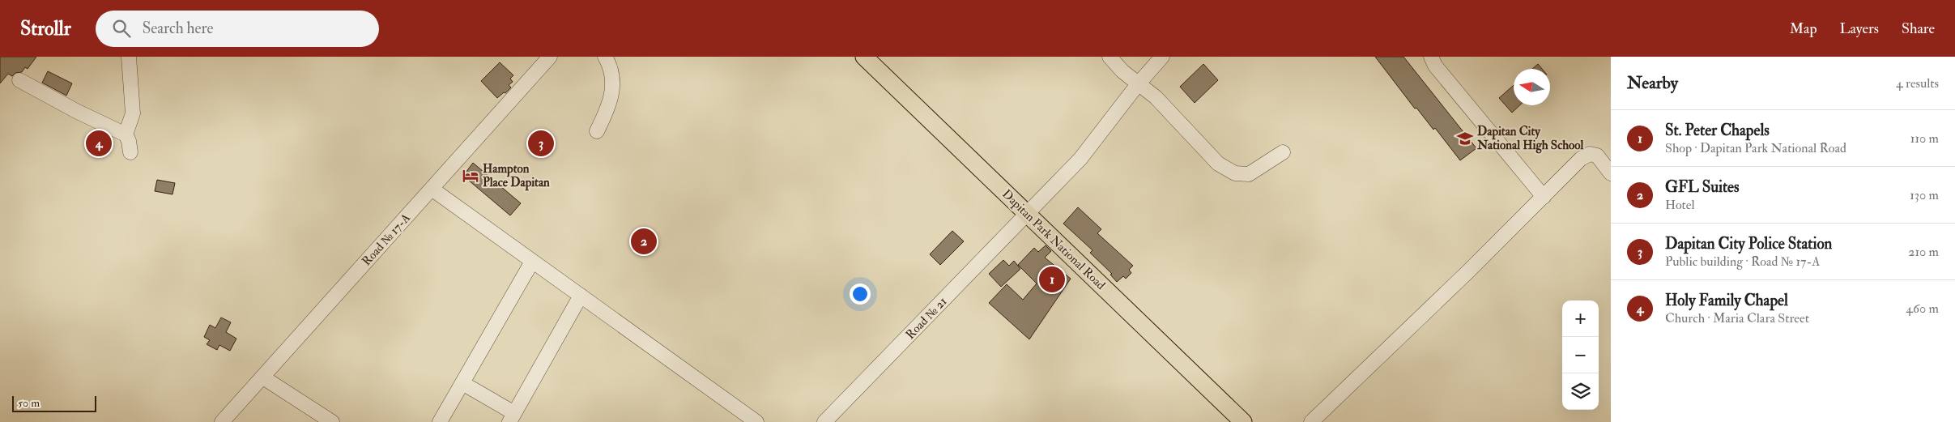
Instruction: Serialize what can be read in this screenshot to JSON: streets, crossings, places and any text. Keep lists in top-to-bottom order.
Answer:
{
  "streets": {
    "main road": ["Dapitan Park National Road"],
    "street": ["Road № 17-A", "Road № 21"]
  },
  "crossings": [
    ["Dapitan Park National Road", "Road № 21"]
  ],
  "places": {
    "school or university": ["Dapitan City National High School"],
    "hotel": ["Hampton Place Dapitan"]
  },
  "scale_bar": "50 m",
  "north": "left",
  "page": {
    "header": "Strollr",
    "search": "Search here",
    "nav": ["Map", "Layers", "Share"],
    "heading": ["Nearby", "4 results"],
    "list": [
      {
        "mark": "1",
        "name": "St. Peter Chapels",
        "note": "Shop · Dapitan Park National Road",
        "value": "110 m"
      },
      {
        "mark": "2",
        "name": "GFL Suites",
        "note": "Hotel",
        "value": "130 m"
      },
      {
        "mark": "3",
        "name": "Dapitan City Police Station",
        "note": "Public building · Road № 17-A",
        "value": "210 m"
      },
      {
        "mark": "4",
        "name": "Holy Family Chapel",
        "note": "Church · Maria Clara Street",
        "value": "460 m"
      }
    ],
    "pins": [
      "3",
      "4",
      "2",
      "1"
    ],
    "map_buttons": ["+", "−"],
    "scale": "50 m"
  }
}
